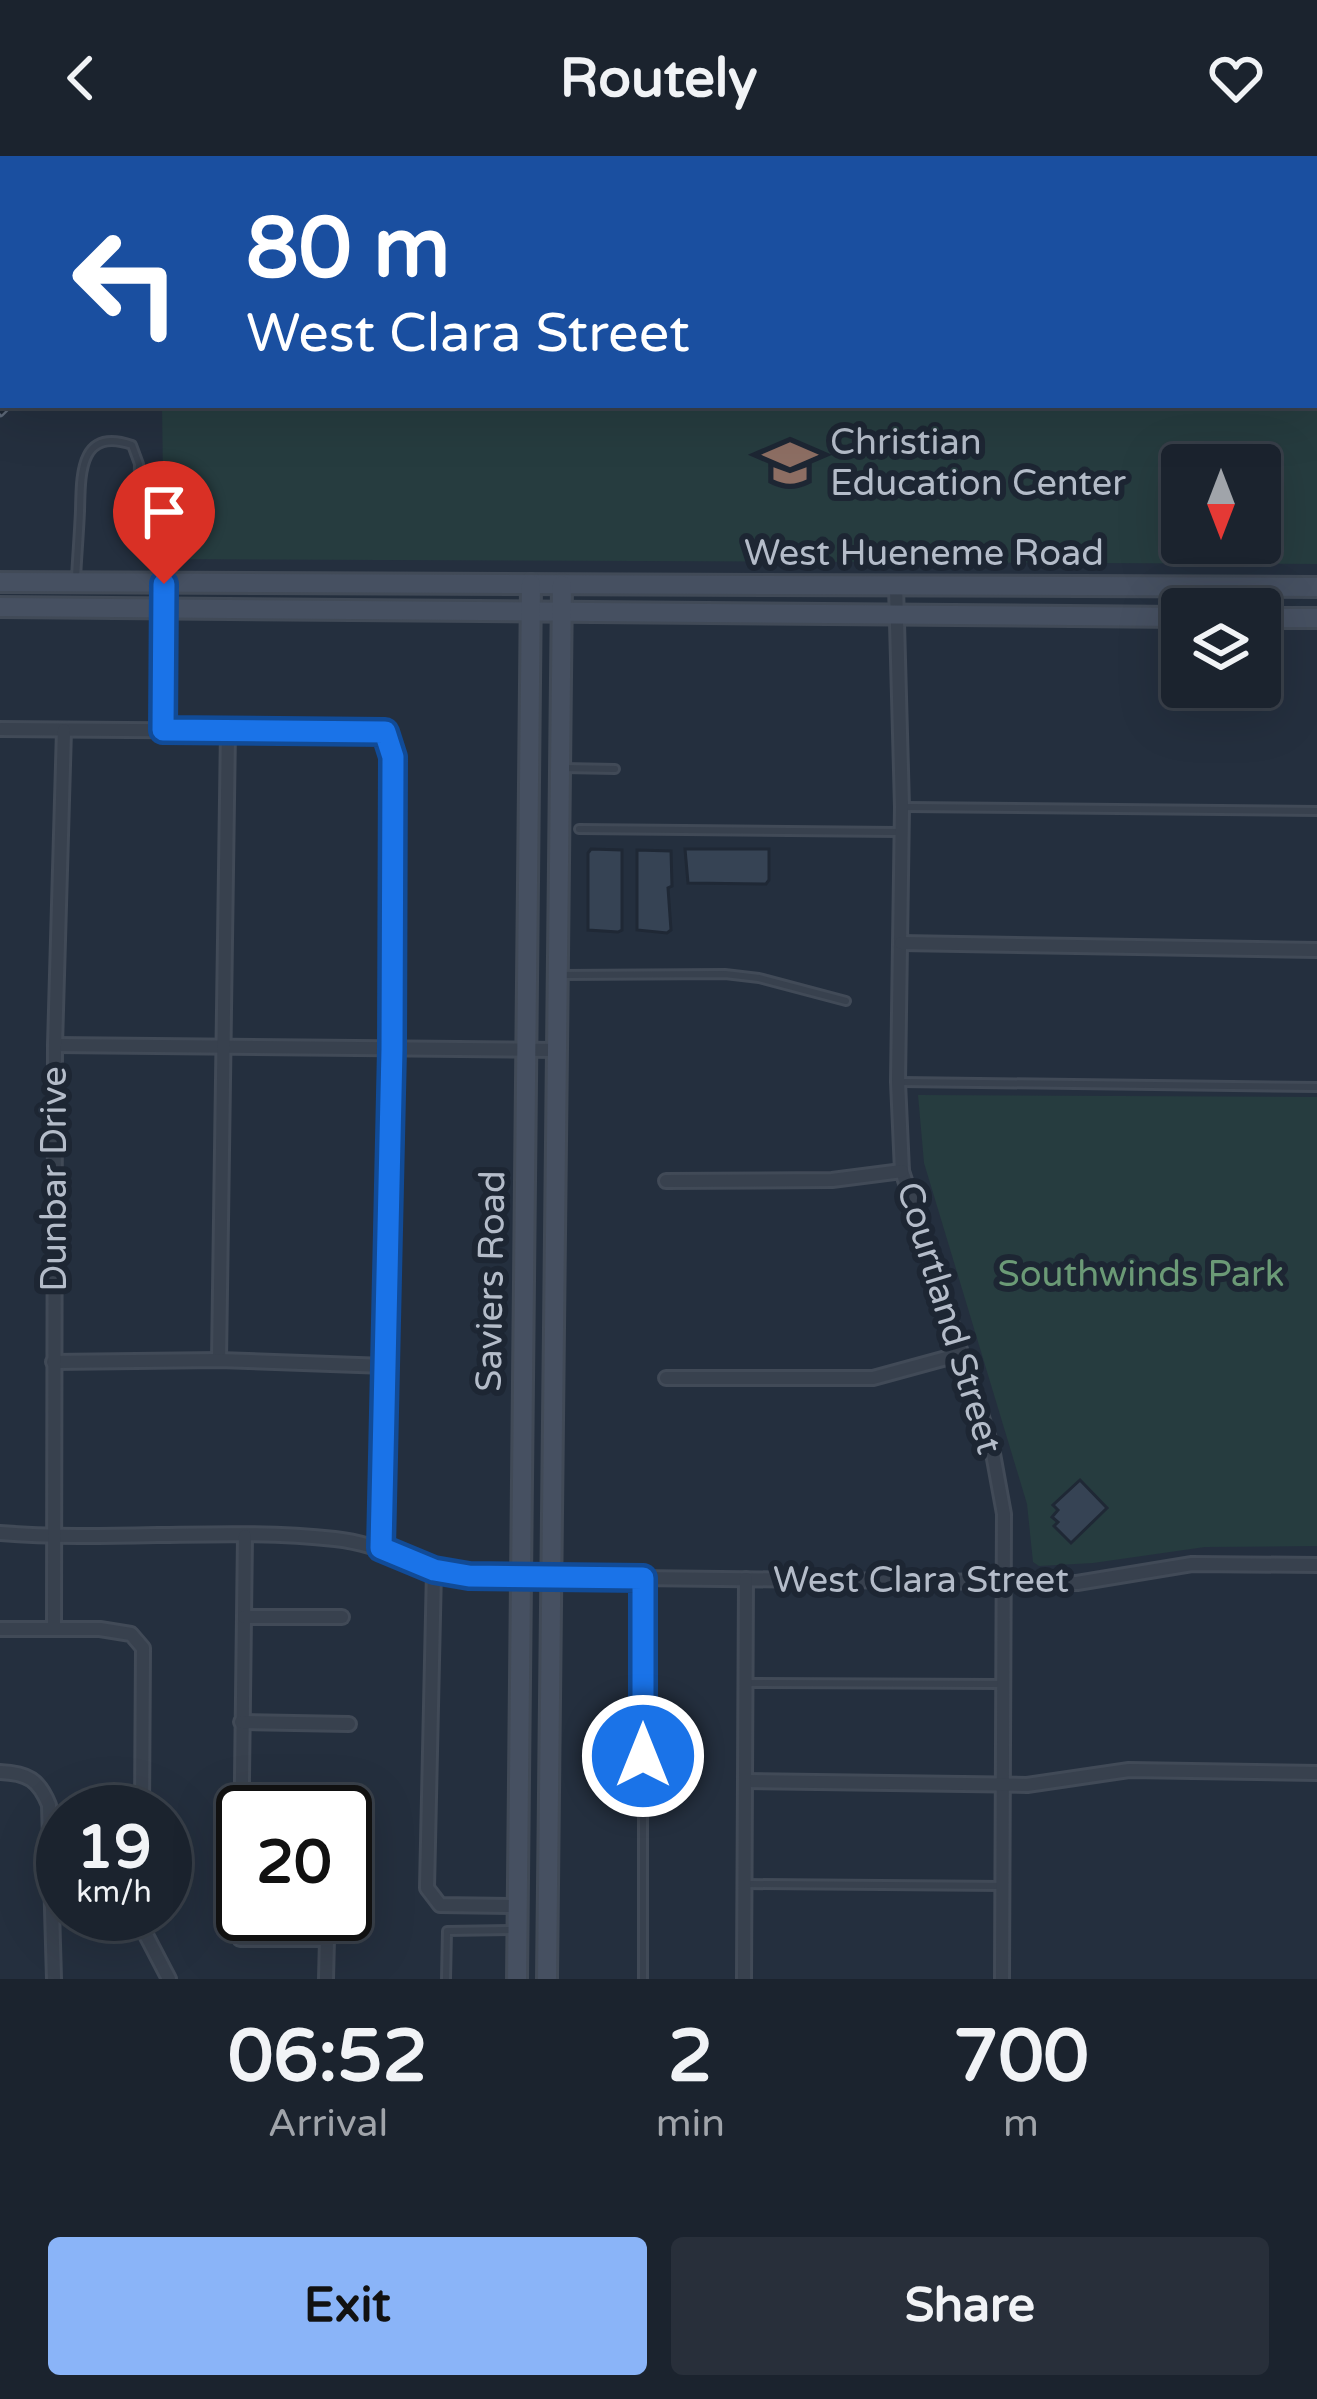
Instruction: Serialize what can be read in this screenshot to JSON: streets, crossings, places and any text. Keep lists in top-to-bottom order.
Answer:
{
  "streets": {
    "main road": ["West Hueneme Road", "Saviers Road"],
    "street": ["Dunbar Drive", "Courtland Street", "West Clara Street"]
  },
  "crossings": [
    ["West Hueneme Road", "Saviers Road"],
    ["West Hueneme Road", "Courtland Street"],
    ["Dunbar Drive", "West Clara Street"],
    ["Saviers Road", "West Clara Street"],
    ["Courtland Street", "West Clara Street"]
  ],
  "parks": ["Southwinds Park"],
  "places": {
    "school or university": ["Christian Education Center"]
  },
  "north": "bottom",
  "page": {
    "header": "Routely",
    "turn": ["80 m", "West Clara Street"],
    "speed": "19 km/h",
    "limit": "20",
    "eta": [
      "06:52",
      "Arrival",
      "2",
      "min",
      "700",
      "m"
    ],
    "buttons": ["Exit", "Share"]
  }
}
